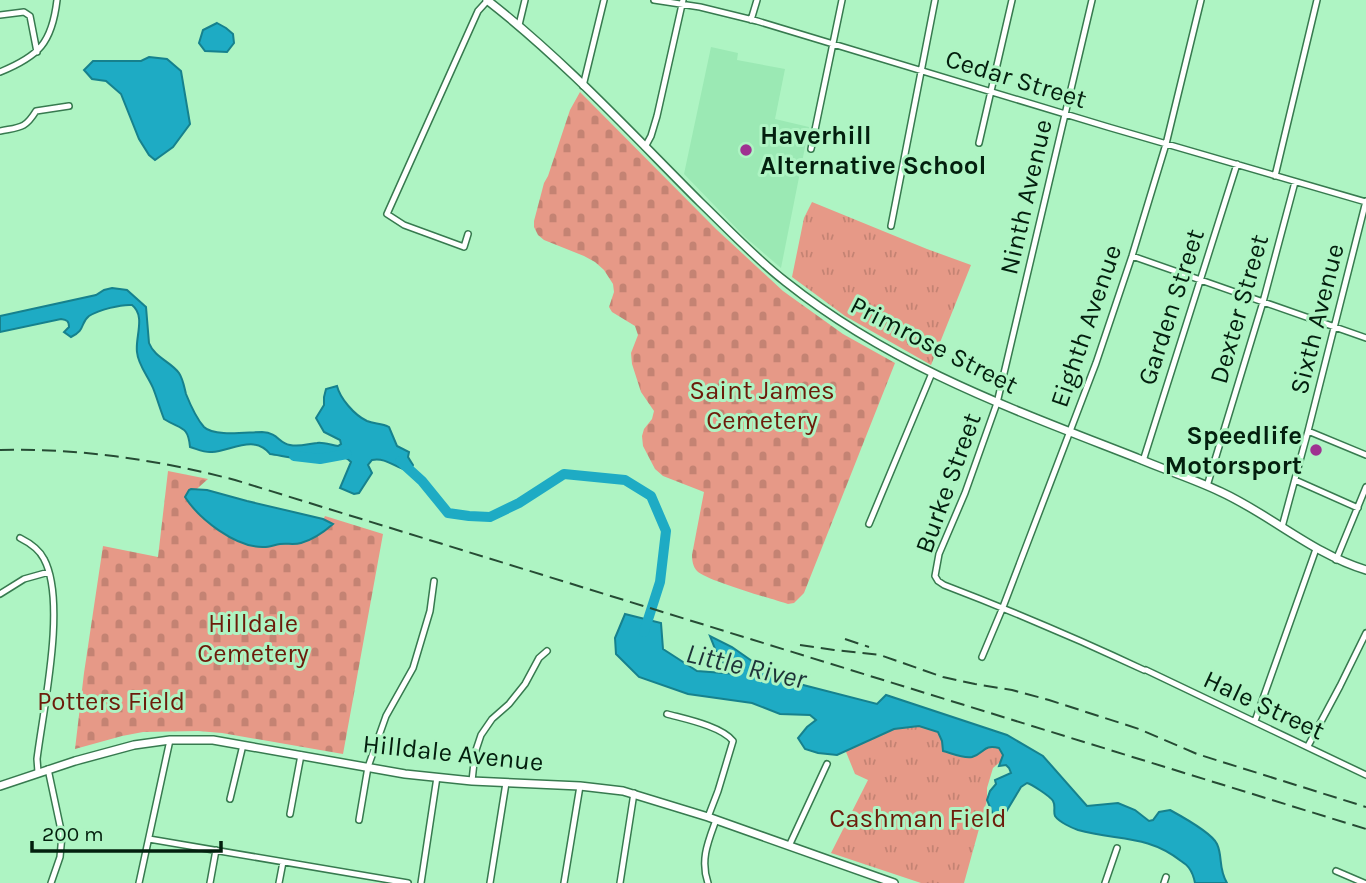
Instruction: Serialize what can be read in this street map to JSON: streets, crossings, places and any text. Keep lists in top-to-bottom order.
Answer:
{
  "streets": {
    "main road": ["Primrose Street", "Hilldale Avenue"],
    "street": [
      "Cedar Street",
      "Ninth Avenue",
      "Garden Street",
      "Dexter Street",
      "Sixth Avenue",
      "Eighth Avenue",
      "Burke Street",
      "Hale Street"
    ]
  },
  "crossings": [
    ["Cedar Street", "Ninth Avenue"],
    ["Cedar Street", "Garden Street"],
    ["Cedar Street", "Dexter Street"],
    ["Cedar Street", "Sixth Avenue"],
    ["Cedar Street", "Eighth Avenue"],
    ["Ninth Avenue", "Primrose Street"],
    ["Ninth Avenue", "Burke Street"],
    ["Garden Street", "Primrose Street"],
    ["Dexter Street", "Primrose Street"],
    ["Sixth Avenue", "Primrose Street"],
    ["Eighth Avenue", "Primrose Street"],
    ["Eighth Avenue", "Hale Street"],
    ["Primrose Street", "Burke Street"],
    ["Burke Street", "Hale Street"]
  ],
  "water": ["Little River"],
  "parks": [
    "Saint James Cemetery",
    "Hilldale Cemetery",
    "Potters Field",
    "Cashman Field"
  ],
  "places": ["Haverhill Alternative School", "Speedlife Motorsport"],
  "scale_bar": "200 m"
}
